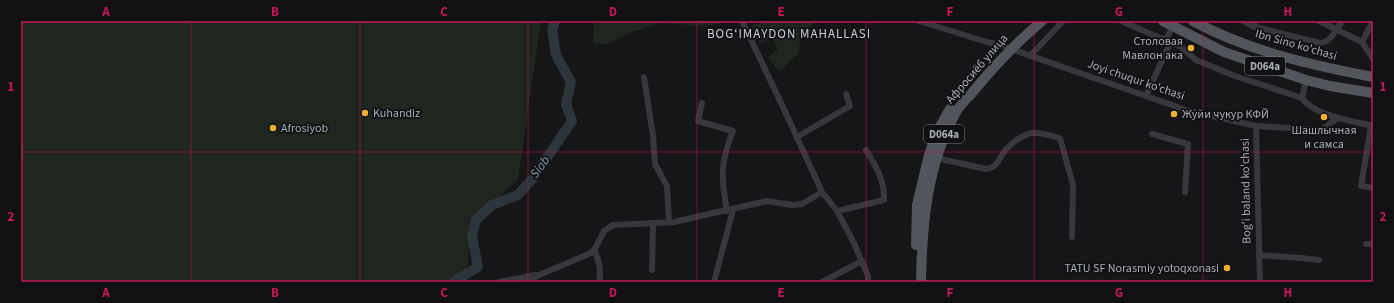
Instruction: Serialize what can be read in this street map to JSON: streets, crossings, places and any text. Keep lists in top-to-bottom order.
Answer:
{
  "streets": {
    "main road": ["Ibn Sino ko'chasi", "D064a", "Афросиёб улица"],
    "street": ["Joyi chuqur ko'chasi", "Bog'i baland ko'chasi"]
  },
  "crossings": [
    ["Афросиёб улица", "Joyi chuqur ko'chasi"],
    ["Joyi chuqur ko'chasi", "Bog'i baland ko'chasi"]
  ],
  "districts": ["BOG‘IMAYDON MAHALLASI"],
  "water": ["Siab"],
  "places": [
    "Столовая Мавлон ака",
    "Kuhandiz",
    "Жуйи чукур КФЙ",
    "Шашлычная и самса",
    "Afrosiyob",
    "TATU SF Norasmiy yotoqxonasi"
  ],
  "grid": {
    "columns": [
      "A",
      "B",
      "C",
      "D",
      "E",
      "F",
      "G",
      "H"
    ],
    "rows": ["1", "2"]
  }
}
